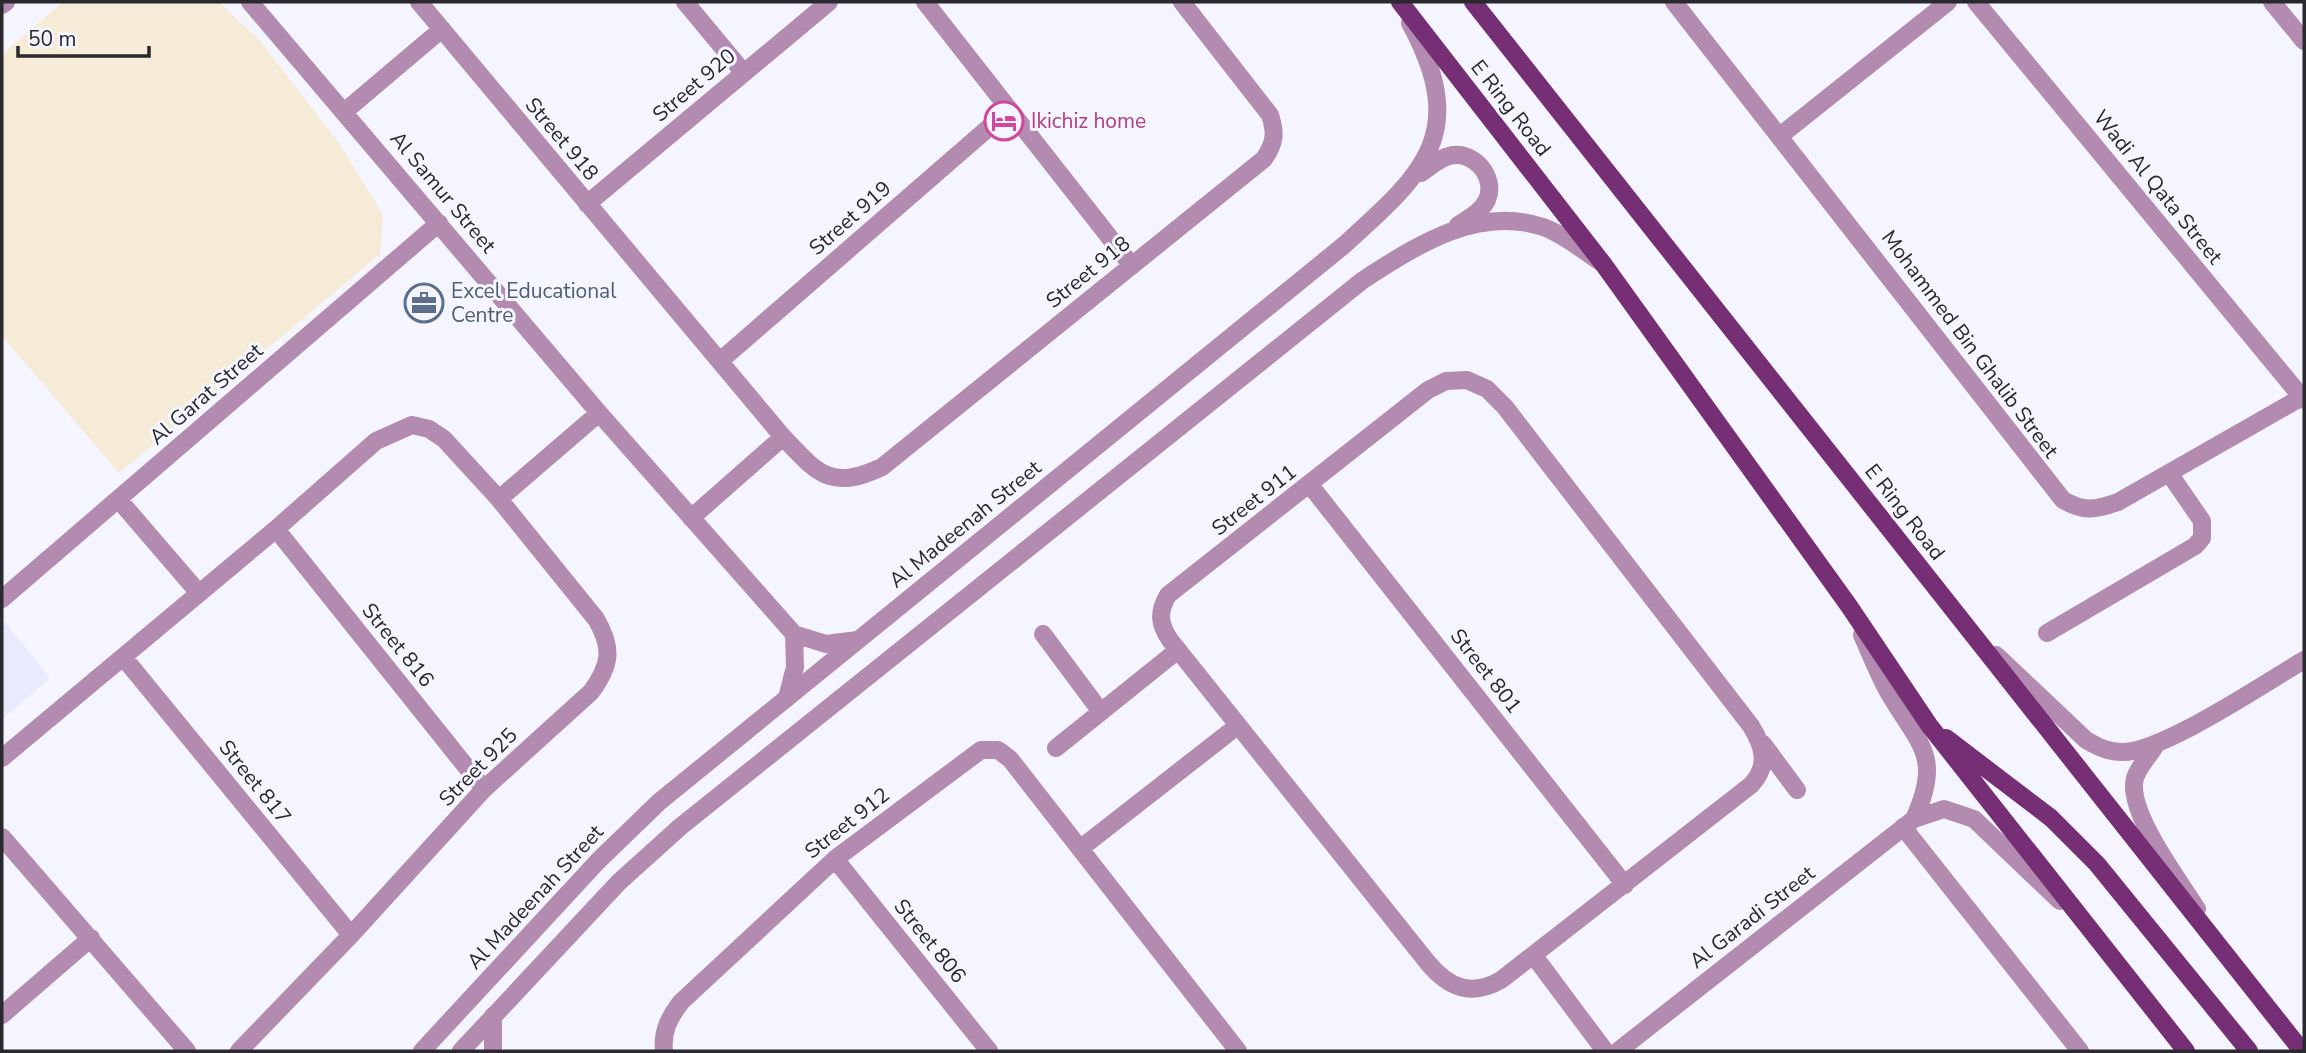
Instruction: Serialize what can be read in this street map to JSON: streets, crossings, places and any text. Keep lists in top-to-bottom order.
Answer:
{
  "streets": {
    "main road": ["E Ring Road"],
    "street": [
      "Street 920",
      "Street 918",
      "Wadi Al Qata Street",
      "Al Samur Street",
      "Street 919",
      "Mohammed Bin Ghalib Street",
      "Al Garat Street",
      "Street 911",
      "Al Madeenah Street",
      "Street 816",
      "Street 801",
      "Street 925",
      "Street 817",
      "Street 912",
      "Al Garadi Street",
      "Street 806"
    ]
  },
  "crossings": [
    ["Street 920", "Street 918"],
    ["E Ring Road", "Al Madeenah Street"],
    ["E Ring Road", "Al Garadi Street"],
    ["Street 918", "Street 919"],
    ["Wadi Al Qata Street", "Mohammed Bin Ghalib Street"],
    ["Al Samur Street", "Al Garat Street"],
    ["Street 911", "Street 801"],
    ["Street 816", "Street 925"],
    ["Street 925", "Street 817"],
    ["Street 912", "Street 806"]
  ],
  "places": {
    "hotel": ["Ikichiz home"],
    "office": ["Excel Educational Centre"]
  },
  "scale_bar": "50 m"
}
